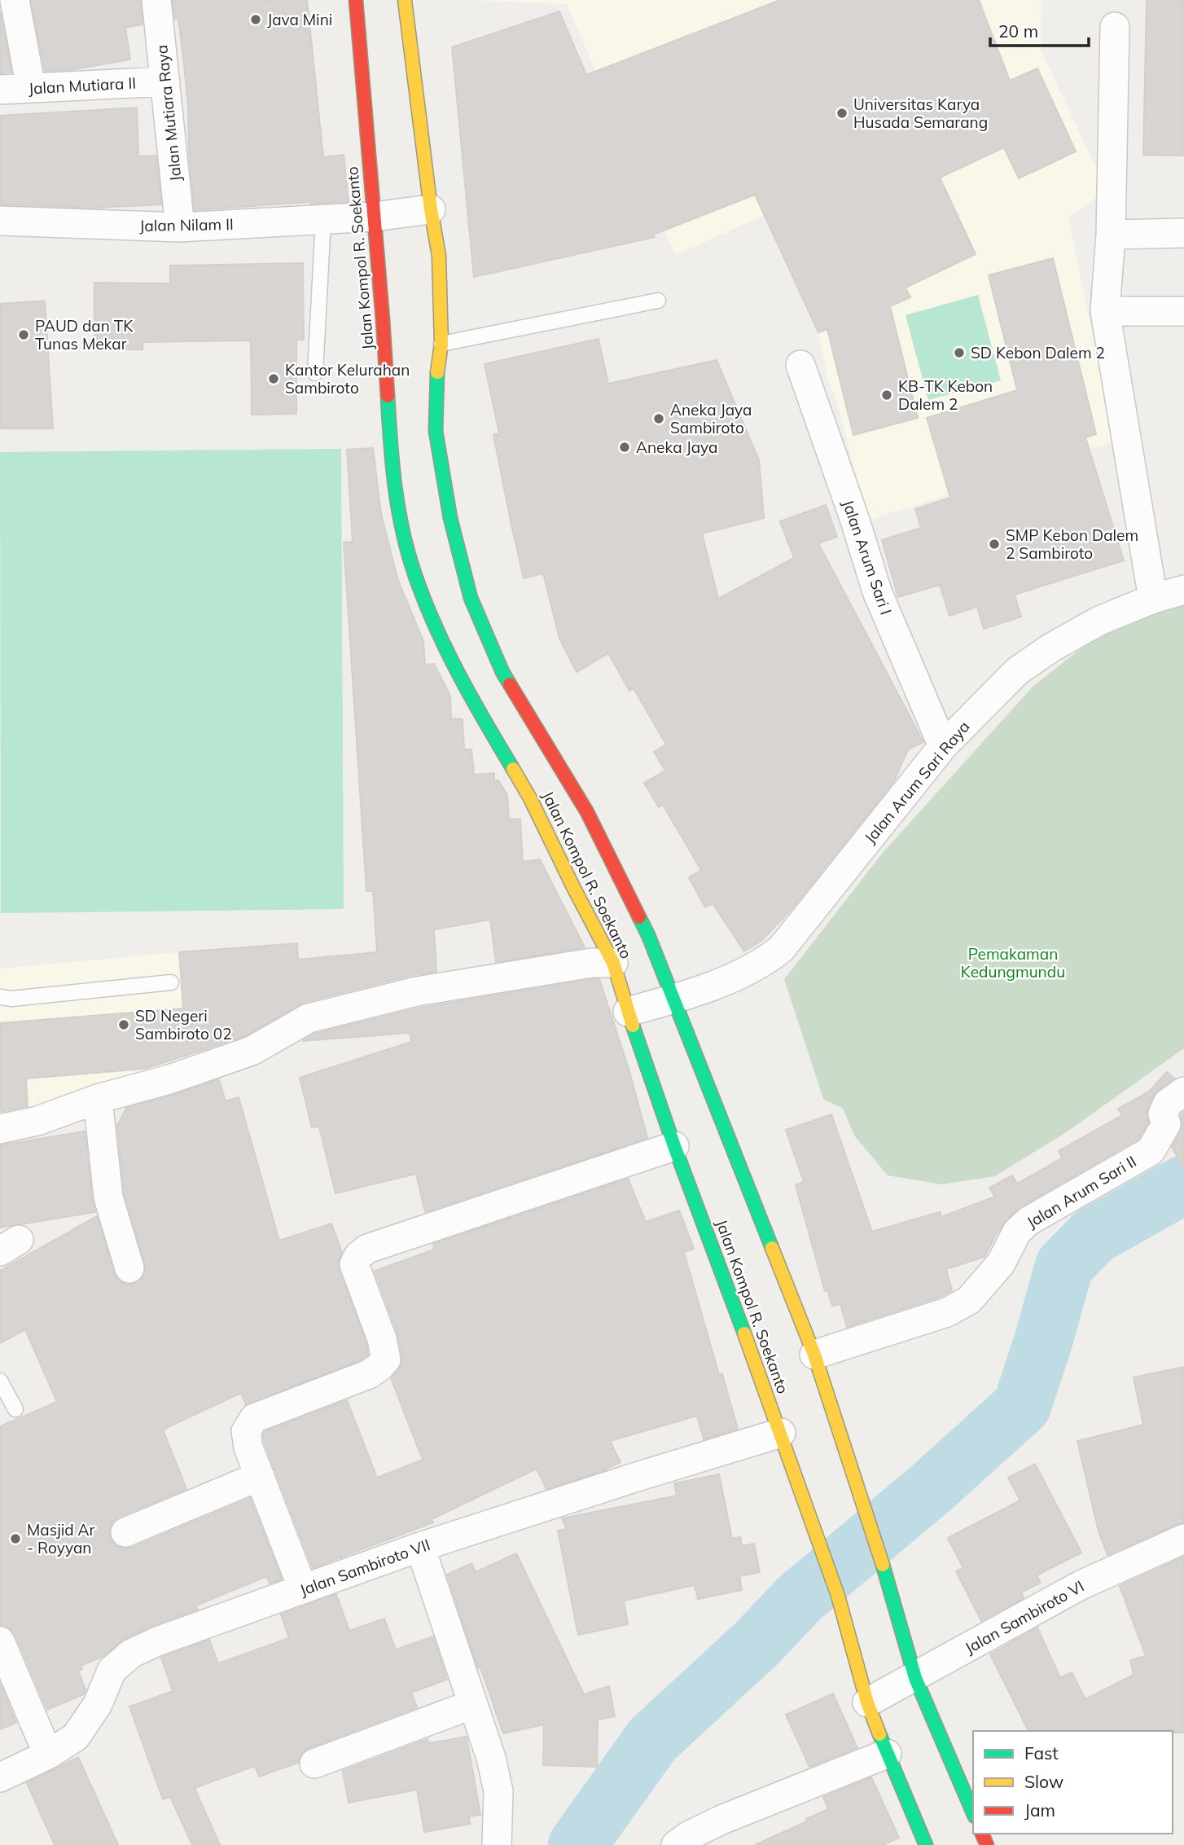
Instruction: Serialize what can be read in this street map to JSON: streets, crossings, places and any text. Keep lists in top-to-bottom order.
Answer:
{
  "streets": {
    "main road": ["Jalan Kompol R. Soekanto"],
    "street": [
      "Jalan Mutiara II",
      "Jalan Mutiara Raya",
      "Jalan Nilam II",
      "Jalan Arum Sari I",
      "Jalan Arum Sari Raya",
      "Jalan Arum Sari II",
      "Jalan Sambiroto VII",
      "Jalan Sambiroto VI"
    ]
  },
  "crossings": [
    ["Jalan Mutiara II", "Jalan Mutiara Raya"],
    ["Jalan Mutiara Raya", "Jalan Nilam II"],
    ["Jalan Nilam II", "Jalan Kompol R. Soekanto"],
    ["Jalan Kompol R. Soekanto", "Jalan Arum Sari Raya"],
    ["Jalan Kompol R. Soekanto", "Jalan Arum Sari II"],
    ["Jalan Kompol R. Soekanto", "Jalan Sambiroto VII"],
    ["Jalan Kompol R. Soekanto", "Jalan Sambiroto VI"],
    ["Jalan Arum Sari I", "Jalan Arum Sari Raya"]
  ],
  "parks": ["Pemakaman Kedungmundu"],
  "places": [
    "Java Mini",
    "Universitas Karya Husada Semarang",
    "PAUD dan TK Tunas Mekar",
    "SD Kebon Dalem 2",
    "Kantor Kelurahan Sambiroto",
    "KB-TK Kebon Dalem 2",
    "Aneka Jaya Sambiroto",
    "Aneka Jaya",
    "SMP Kebon Dalem 2 Sambiroto",
    "SD Negeri Sambiroto 02",
    "Masjid Ar - Royyan"
  ],
  "legend": ["Fast", "Slow", "Jam"],
  "scale_bar": "20 m"
}
